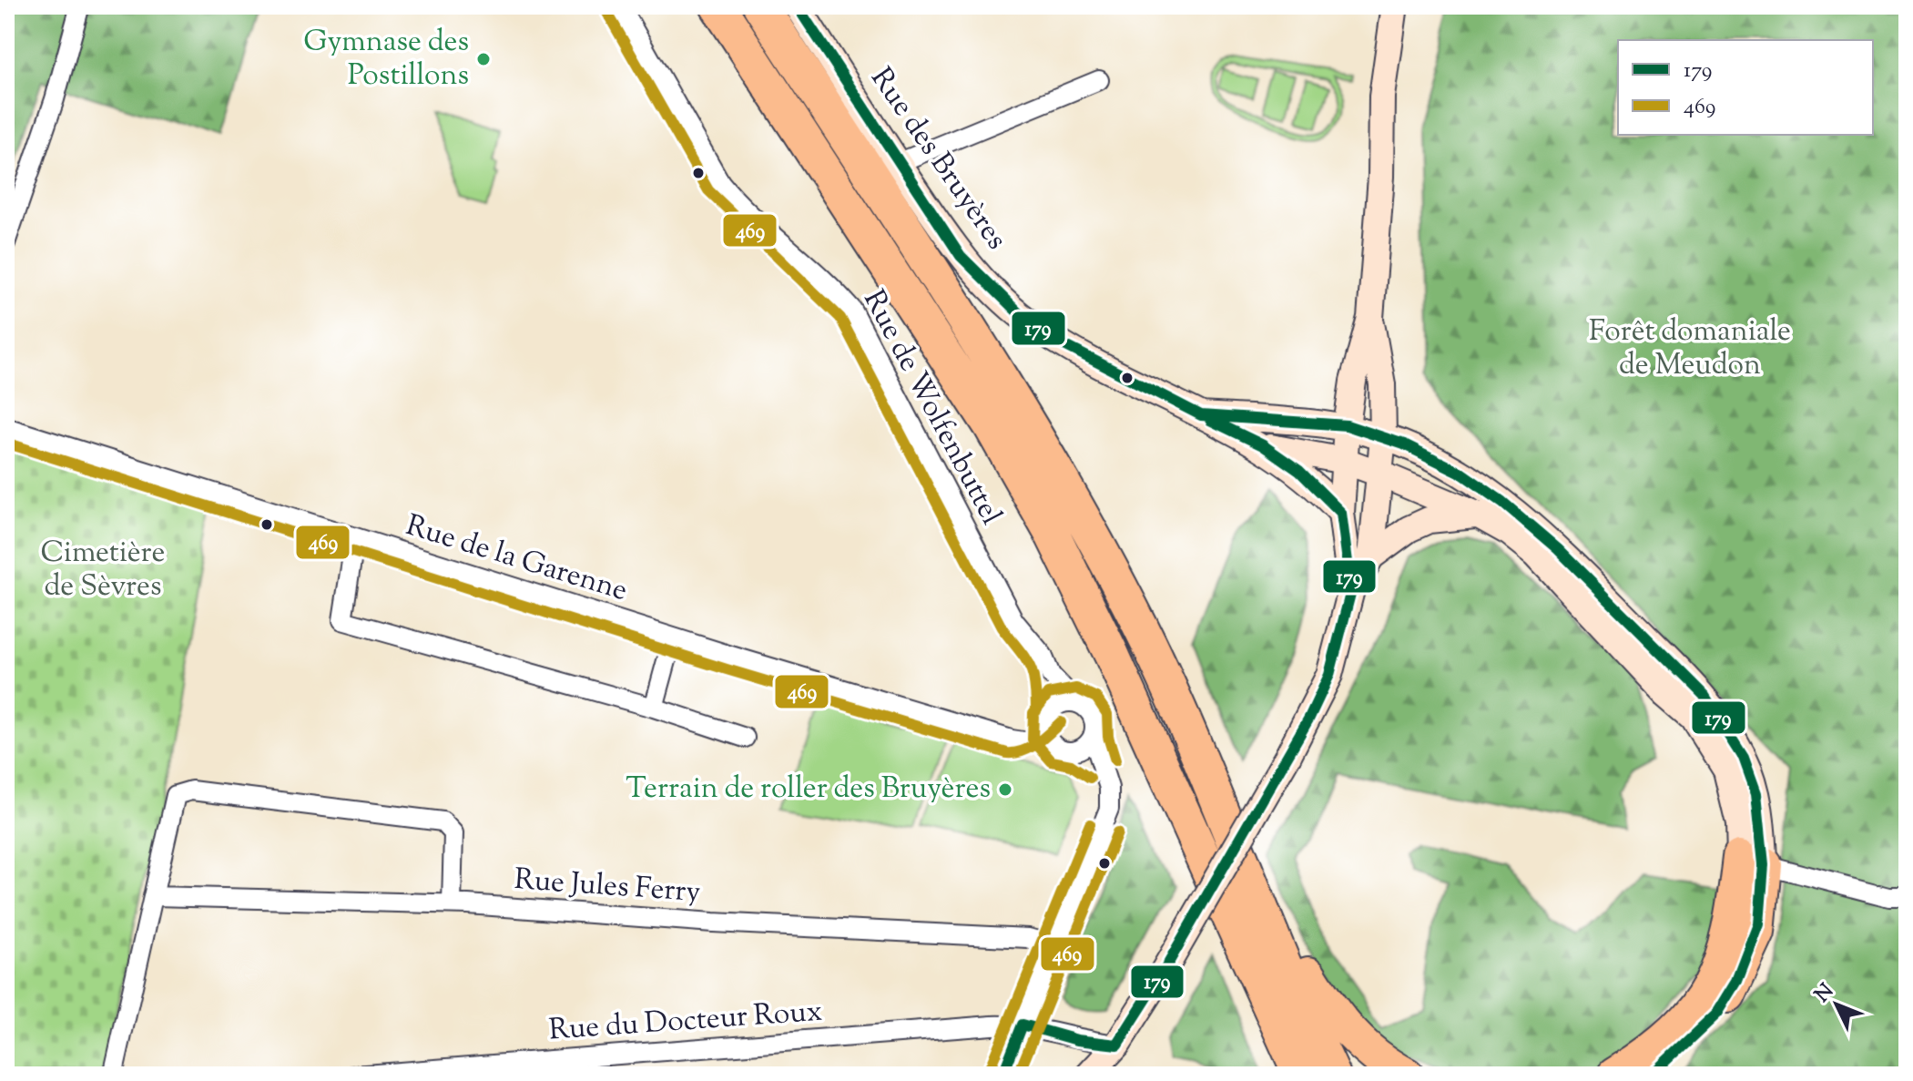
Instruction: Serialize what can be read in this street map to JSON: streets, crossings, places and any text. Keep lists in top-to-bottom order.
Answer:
{
  "streets": {
    "street": [
      "Rue des Bruyères",
      "Rue de Wolfenbuttel",
      "Rue de la Garenne",
      "Rue Jules Ferry",
      "Rue du Docteur Roux"
    ]
  },
  "crossings": [
    ["Rue de Wolfenbuttel", "Rue de la Garenne"]
  ],
  "parks": ["Forêt domaniale de Meudon", "Cimetière de Sèvres"],
  "places": ["Gymnase des Postillons", "Terrain de roller des Bruyères"],
  "lines": ["transit line 179", "transit line 469"],
  "legend": ["179", "469"],
  "north": "top left"
}
